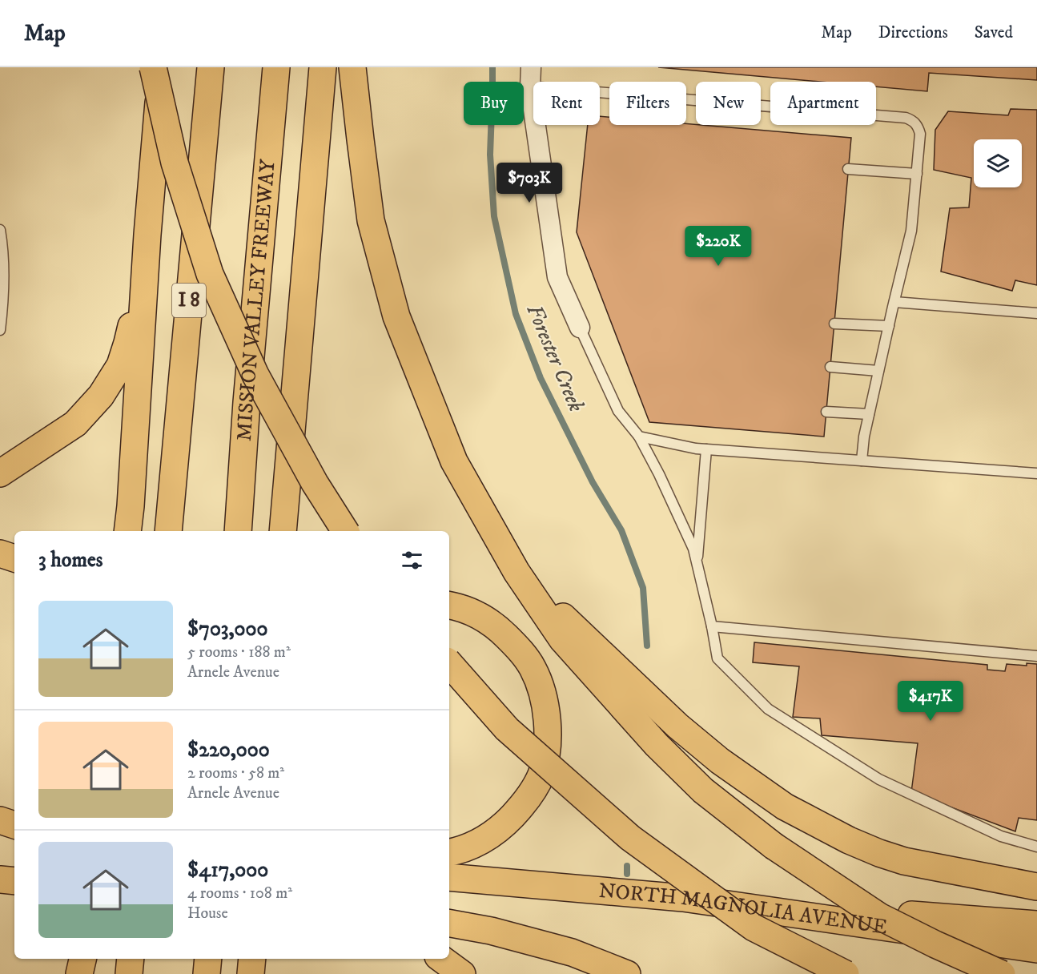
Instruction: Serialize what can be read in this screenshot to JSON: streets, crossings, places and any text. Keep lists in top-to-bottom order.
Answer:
{
  "streets": {
    "highway": ["I 8", "MISSION VALLEY FREEWAY", "NORTH MAGNOLIA AVENUE"]
  },
  "water": ["Forester Creek"],
  "page": {
    "header": "Map",
    "nav": ["Map", "Directions", "Saved"],
    "chip": [
      "Buy",
      "Rent",
      "Filters",
      "New",
      "Apartment"
    ],
    "price": ["$703K", "$220K", "$417K"],
    "heading": "3 homes",
    "list": [
      {
        "name": "$703,000",
        "note": "5 rooms · 188 m² · Arnele Avenue"
      },
      {
        "name": "$220,000",
        "note": "2 rooms · 58 m² · Arnele Avenue"
      },
      {
        "name": "$417,000",
        "note": "4 rooms · 108 m² · House"
      }
    ]
  }
}
